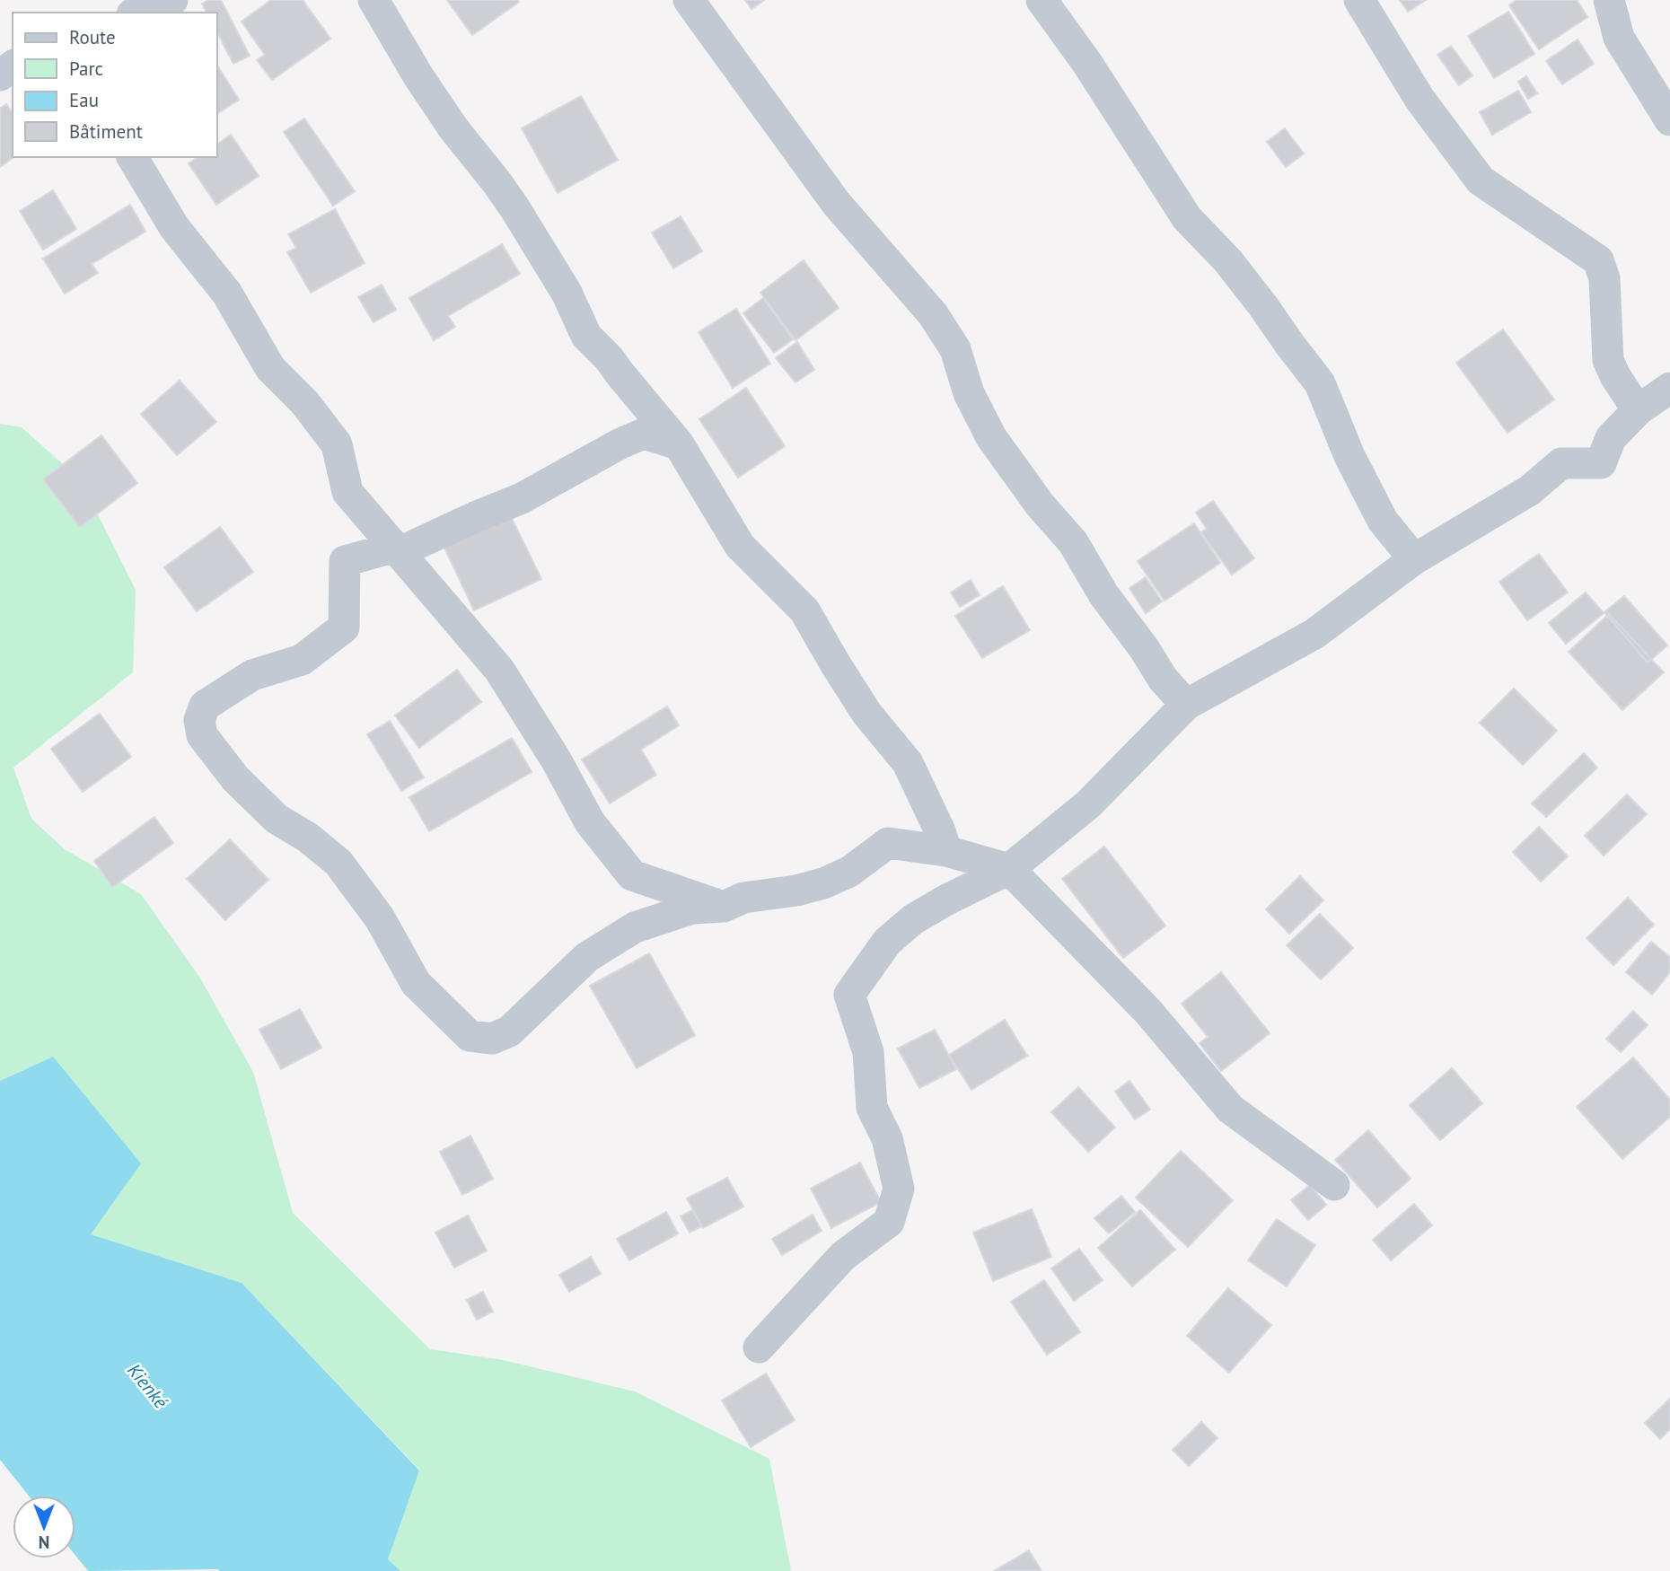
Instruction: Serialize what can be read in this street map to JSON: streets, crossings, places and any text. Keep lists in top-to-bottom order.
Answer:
{
  "water": ["Kienké"],
  "legend": [
    "Route",
    "Parc",
    "Eau",
    "Bâtiment"
  ],
  "north": "bottom"
}
